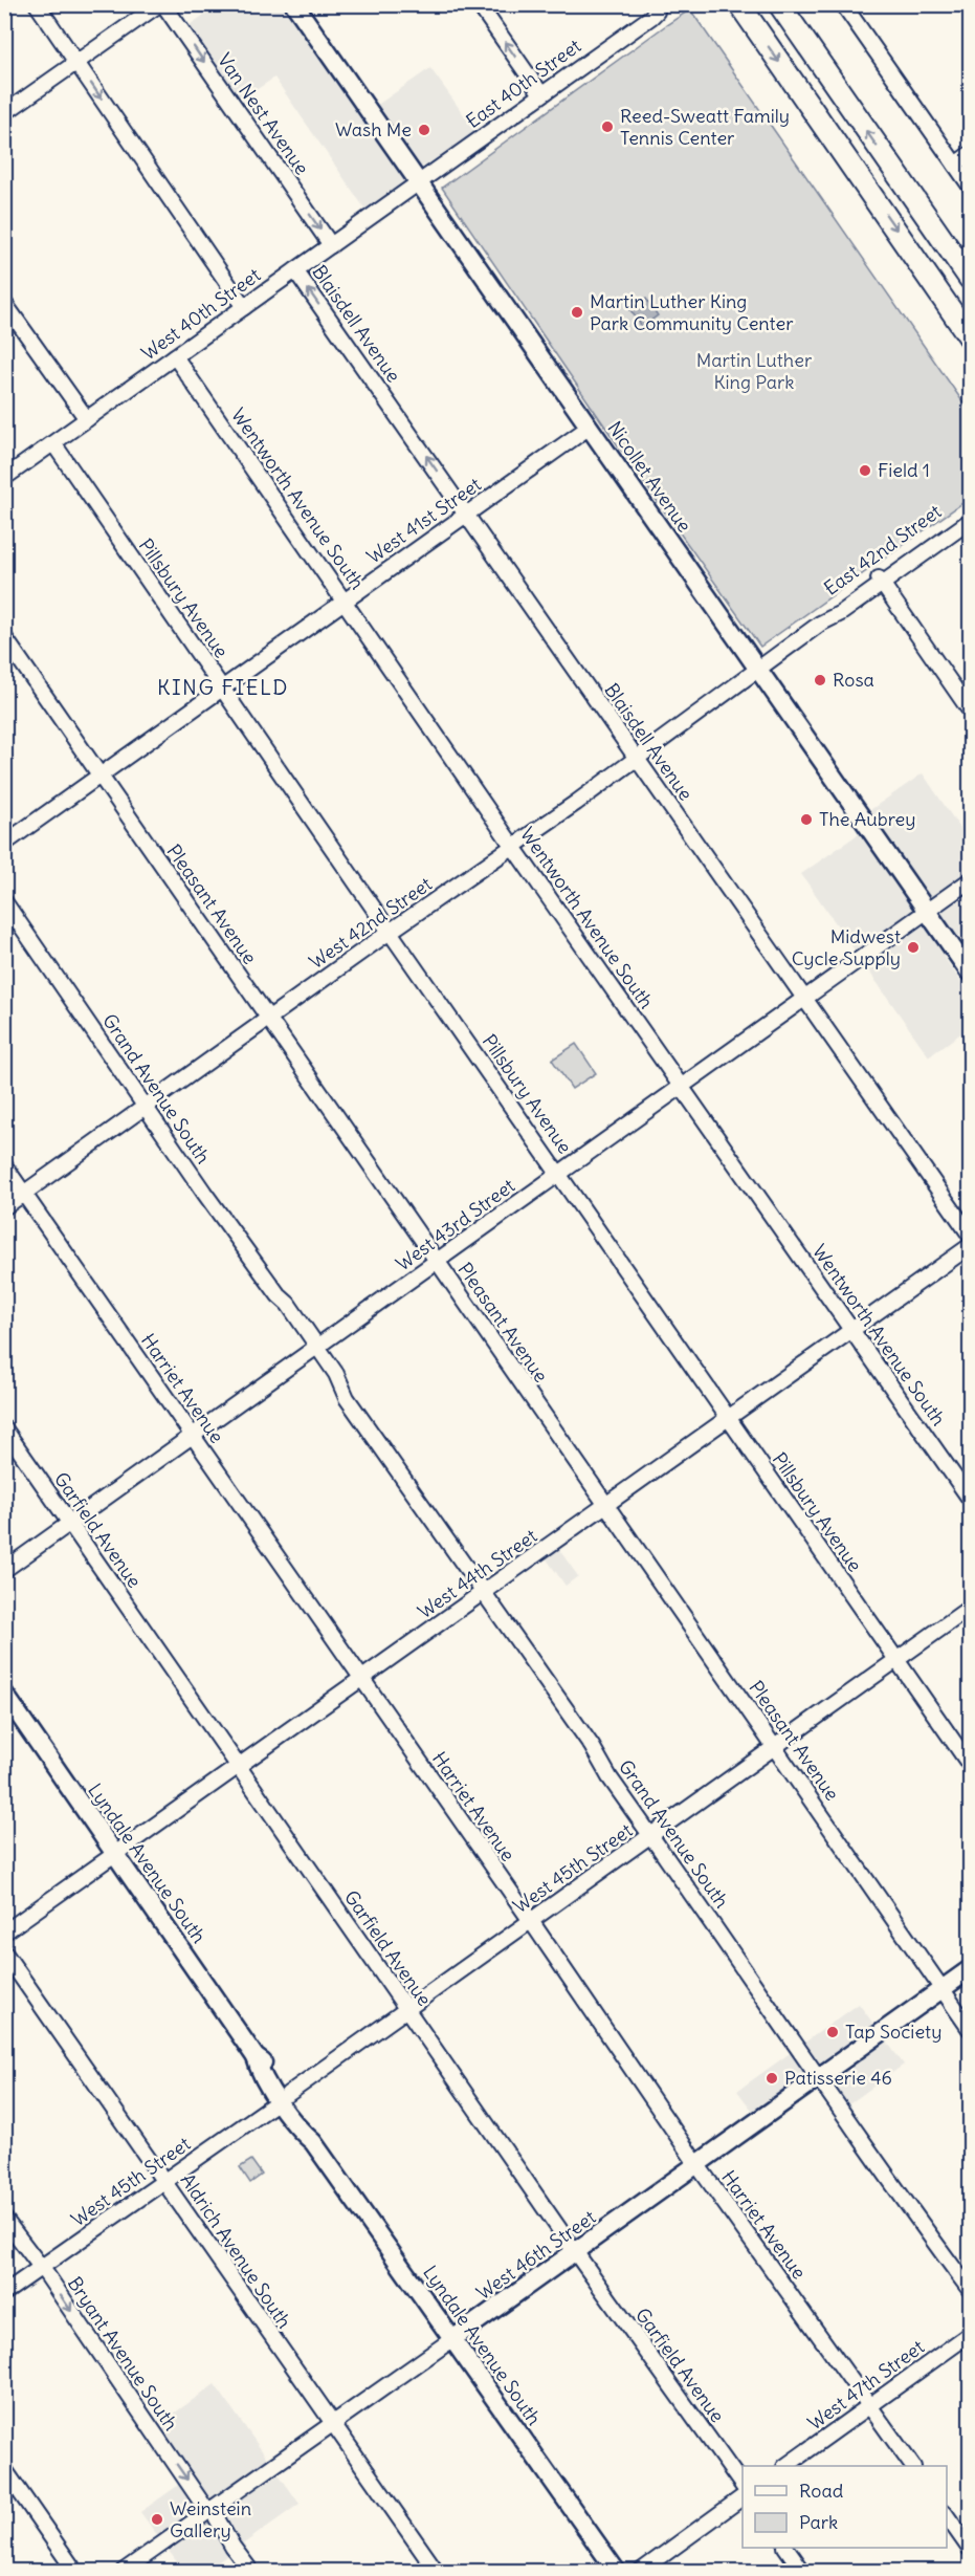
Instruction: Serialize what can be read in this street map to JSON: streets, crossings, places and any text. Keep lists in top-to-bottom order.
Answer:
{
  "streets": {
    "main road": ["Nicollet Avenue", "Lyndale Avenue South", "West 46th Street"],
    "street": [
      "East 40th Street",
      "Van Nest Avenue",
      "West 40th Street",
      "Blaisdell Avenue",
      "Wentworth Avenue South",
      "West 41st Street",
      "East 42nd Street",
      "Pillsbury Avenue",
      "Pleasant Avenue",
      "West 42nd Street",
      "Grand Avenue South",
      "West 43rd Street",
      "Harriet Avenue",
      "Garfield Avenue",
      "West 44th Street",
      "West 45th Street",
      "Aldrich Avenue South",
      "Bryant Avenue South",
      "West 47th Street"
    ]
  },
  "crossings": [
    ["East 40th Street", "West 40th Street"],
    ["East 40th Street", "Nicollet Avenue"],
    ["Van Nest Avenue", "West 40th Street"],
    ["West 40th Street", "Blaisdell Avenue"],
    ["West 40th Street", "Nicollet Avenue"],
    ["West 40th Street", "Wentworth Avenue South"],
    ["West 40th Street", "Pillsbury Avenue"],
    ["Blaisdell Avenue", "West 41st Street"],
    ["Blaisdell Avenue", "West 42nd Street"],
    ["Blaisdell Avenue", "West 43rd Street"],
    ["Nicollet Avenue", "West 41st Street"],
    ["Nicollet Avenue", "East 42nd Street"],
    ["Nicollet Avenue", "West 42nd Street"],
    ["Nicollet Avenue", "West 43rd Street"],
    ["Wentworth Avenue South", "West 41st Street"],
    ["Wentworth Avenue South", "West 42nd Street"],
    ["Wentworth Avenue South", "West 43rd Street"],
    ["Wentworth Avenue South", "West 44th Street"],
    ["West 41st Street", "Pillsbury Avenue"],
    ["West 41st Street", "Pleasant Avenue"],
    ["East 42nd Street", "West 42nd Street"],
    ["Pillsbury Avenue", "West 42nd Street"],
    ["Pillsbury Avenue", "West 43rd Street"],
    ["Pillsbury Avenue", "West 44th Street"],
    ["Pillsbury Avenue", "West 45th Street"],
    ["Pleasant Avenue", "West 42nd Street"],
    ["Pleasant Avenue", "West 43rd Street"],
    ["Pleasant Avenue", "West 44th Street"],
    ["Pleasant Avenue", "West 45th Street"],
    ["Pleasant Avenue", "West 46th Street"],
    ["West 42nd Street", "Grand Avenue South"],
    ["West 42nd Street", "Harriet Avenue"],
    ["Grand Avenue South", "West 43rd Street"],
    ["Grand Avenue South", "West 44th Street"],
    ["Grand Avenue South", "West 45th Street"],
    ["Grand Avenue South", "West 46th Street"],
    ["West 43rd Street", "Harriet Avenue"],
    ["West 43rd Street", "Garfield Avenue"],
    ["Harriet Avenue", "West 44th Street"],
    ["Harriet Avenue", "West 45th Street"],
    ["Harriet Avenue", "West 46th Street"],
    ["Harriet Avenue", "West 47th Street"],
    ["Garfield Avenue", "West 44th Street"],
    ["Garfield Avenue", "West 45th Street"],
    ["Garfield Avenue", "West 46th Street"],
    ["West 44th Street", "Lyndale Avenue South"],
    ["Lyndale Avenue South", "West 45th Street"],
    ["Lyndale Avenue South", "West 46th Street"],
    ["West 45th Street", "Aldrich Avenue South"],
    ["West 45th Street", "Bryant Avenue South"],
    ["Aldrich Avenue South", "West 46th Street"],
    ["West 46th Street", "Bryant Avenue South"]
  ],
  "one_way": ["Bryant Avenue South"],
  "districts": ["KING FIELD"],
  "parks": ["Martin Luther King Park"],
  "places": [
    "Reed-Sweatt Family Tennis Center",
    "Wash Me",
    "Martin Luther King Park Community Center",
    "Field 1",
    "Rosa",
    "The Aubrey",
    "Midwest Cycle Supply",
    "Tap Society",
    "Patisserie 46",
    "Weinstein Gallery"
  ],
  "legend": ["Road", "Park"]
}
